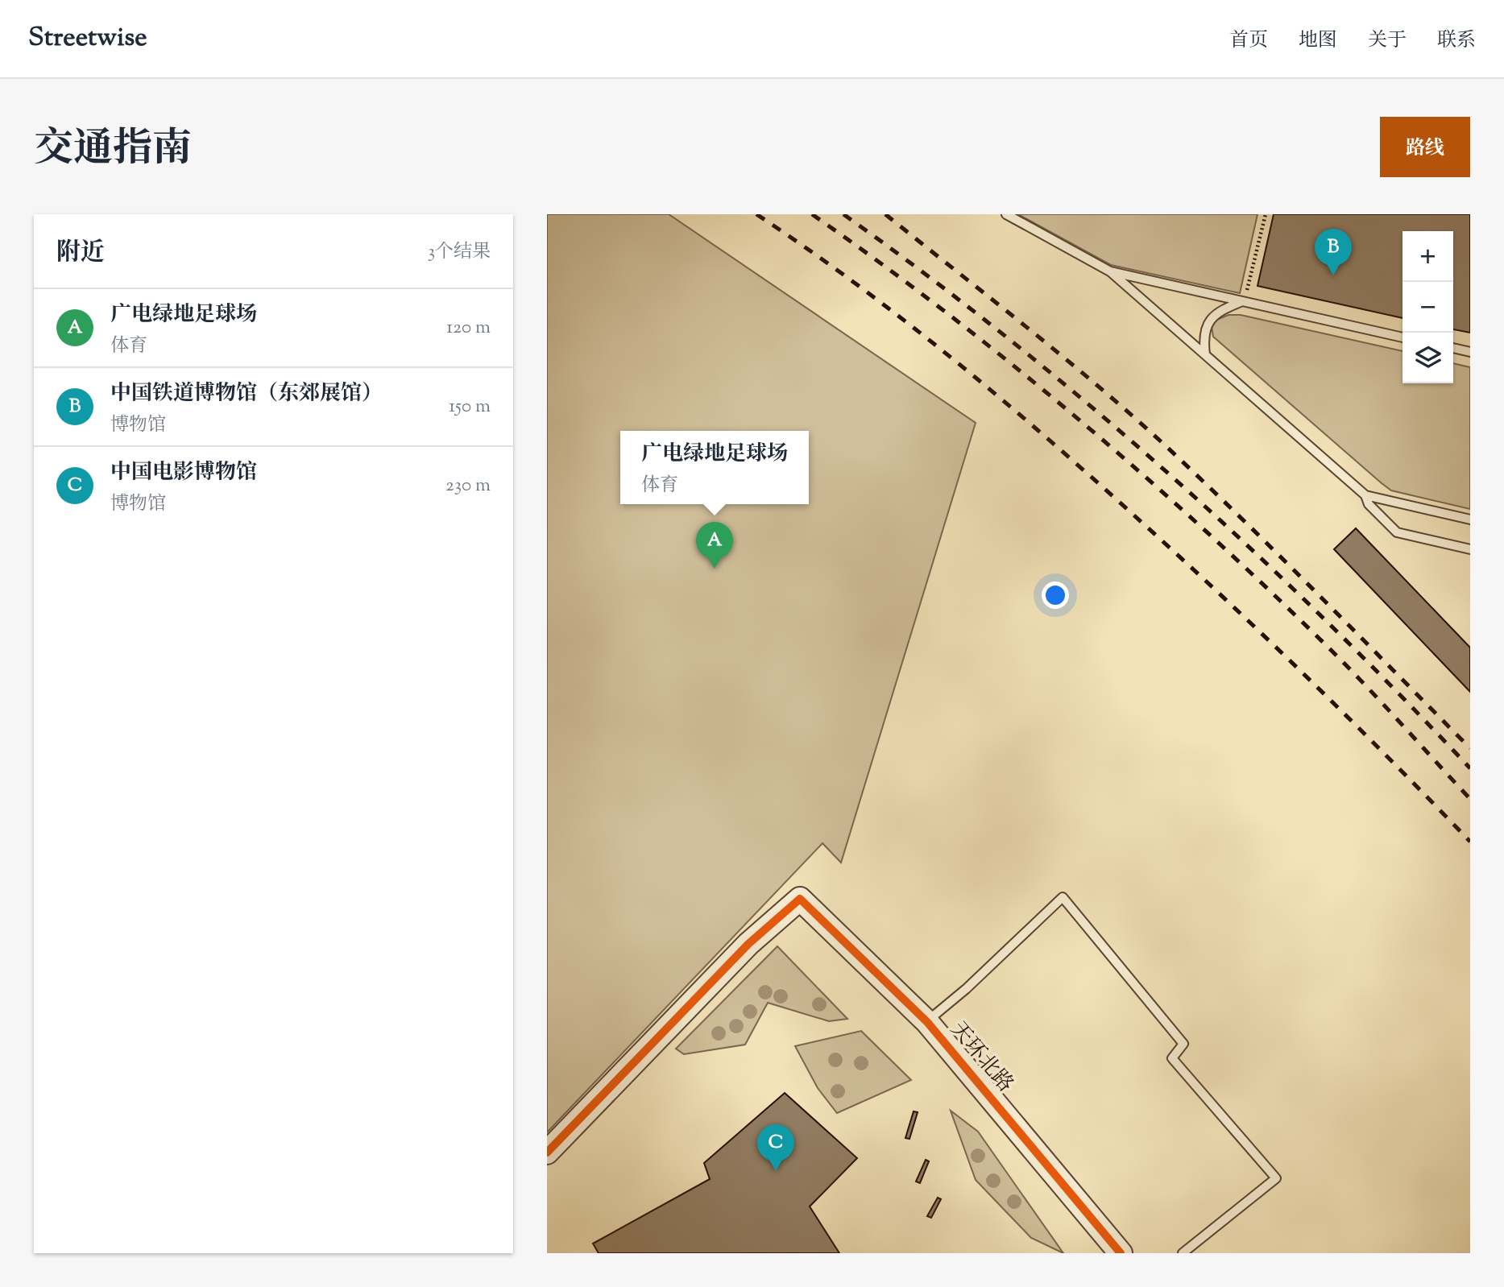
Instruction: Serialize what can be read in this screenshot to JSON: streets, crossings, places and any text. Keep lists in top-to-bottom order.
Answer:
{
  "streets": {
    "street": ["天环北路"]
  },
  "page": {
    "header": "Streetwise",
    "nav": [
      "首页",
      "地图",
      "关于",
      "联系"
    ],
    "title": "交通指南",
    "buttons": "路线",
    "heading": ["附近", "3个结果"],
    "pins": ["B", "A", "C"],
    "map_buttons": ["+", "−"],
    "list": [
      {
        "mark": "A",
        "name": "广电绿地足球场",
        "note": "体育",
        "value": "120 m"
      },
      {
        "mark": "B",
        "name": "中国铁道博物馆（东郊展馆）",
        "note": "博物馆",
        "value": "150 m"
      },
      {
        "mark": "C",
        "name": "中国电影博物馆",
        "note": "博物馆",
        "value": "230 m"
      }
    ],
    "popup": ["广电绿地足球场", "体育"]
  }
}
